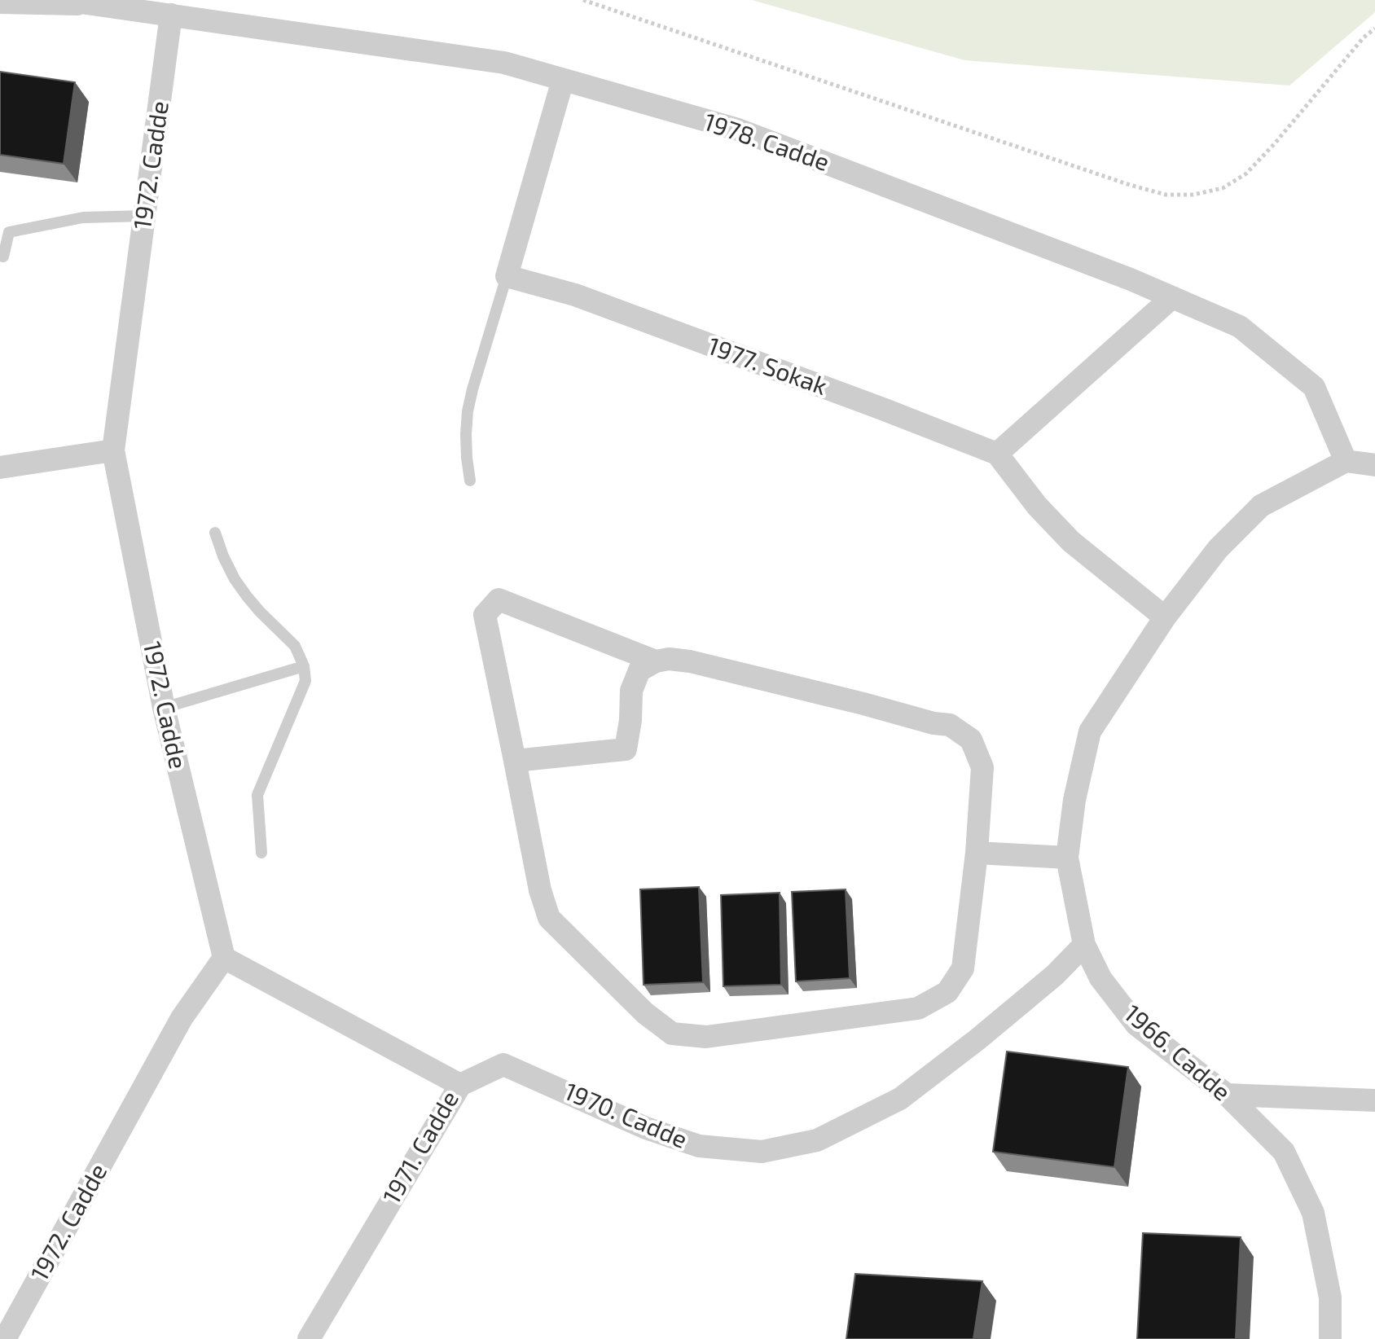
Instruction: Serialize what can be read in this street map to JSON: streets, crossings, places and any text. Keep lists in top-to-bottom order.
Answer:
{
  "streets": {
    "street": [
      "1978. Cadde",
      "1972. Cadde",
      "1977. Sokak",
      "1966. Cadde",
      "1970. Cadde",
      "1971. Cadde"
    ]
  },
  "crossings": [
    ["1978. Cadde", "1972. Cadde"],
    ["1978. Cadde", "1966. Cadde"],
    ["1972. Cadde", "1971. Cadde"],
    ["1966. Cadde", "1970. Cadde"],
    ["1970. Cadde", "1971. Cadde"]
  ]
}
